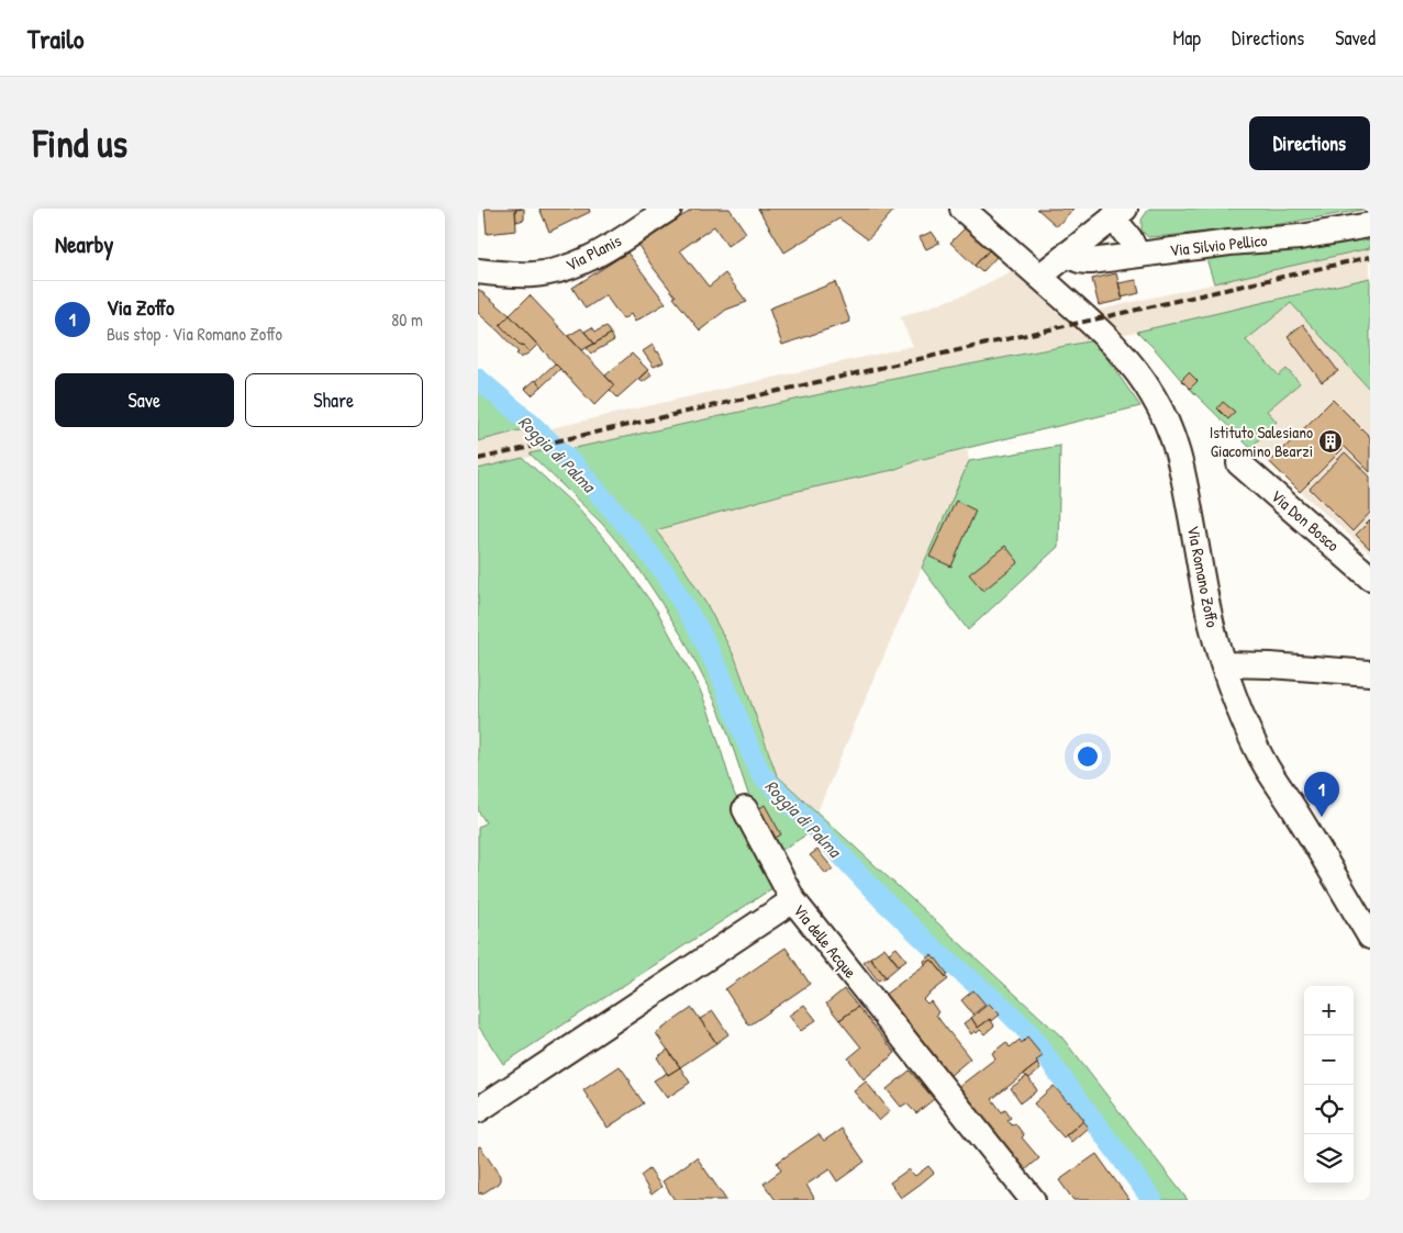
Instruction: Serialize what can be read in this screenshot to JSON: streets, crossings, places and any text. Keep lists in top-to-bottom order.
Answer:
{
  "streets": {
    "street": [
      "Via Silvio Pellico",
      "Via Planis",
      "Via Don Bosco",
      "Via Romano Zoffo",
      "Via delle Acque"
    ]
  },
  "water": ["Roggia di Palma"],
  "places": {
    "building": ["Istituto Salesiano Giacomino Bearzi"]
  },
  "page": {
    "header": "Trailo",
    "nav": ["Map", "Directions", "Saved"],
    "buttons": [
      "Directions",
      ["Save", "Share"]
    ],
    "title": "Find us",
    "heading": "Nearby",
    "list": [
      {
        "mark": "1",
        "name": "Via Zoffo",
        "note": "Bus stop · Via Romano Zoffo",
        "value": "80 m"
      }
    ],
    "pins": "1",
    "map_buttons": ["+", "−"]
  }
}
